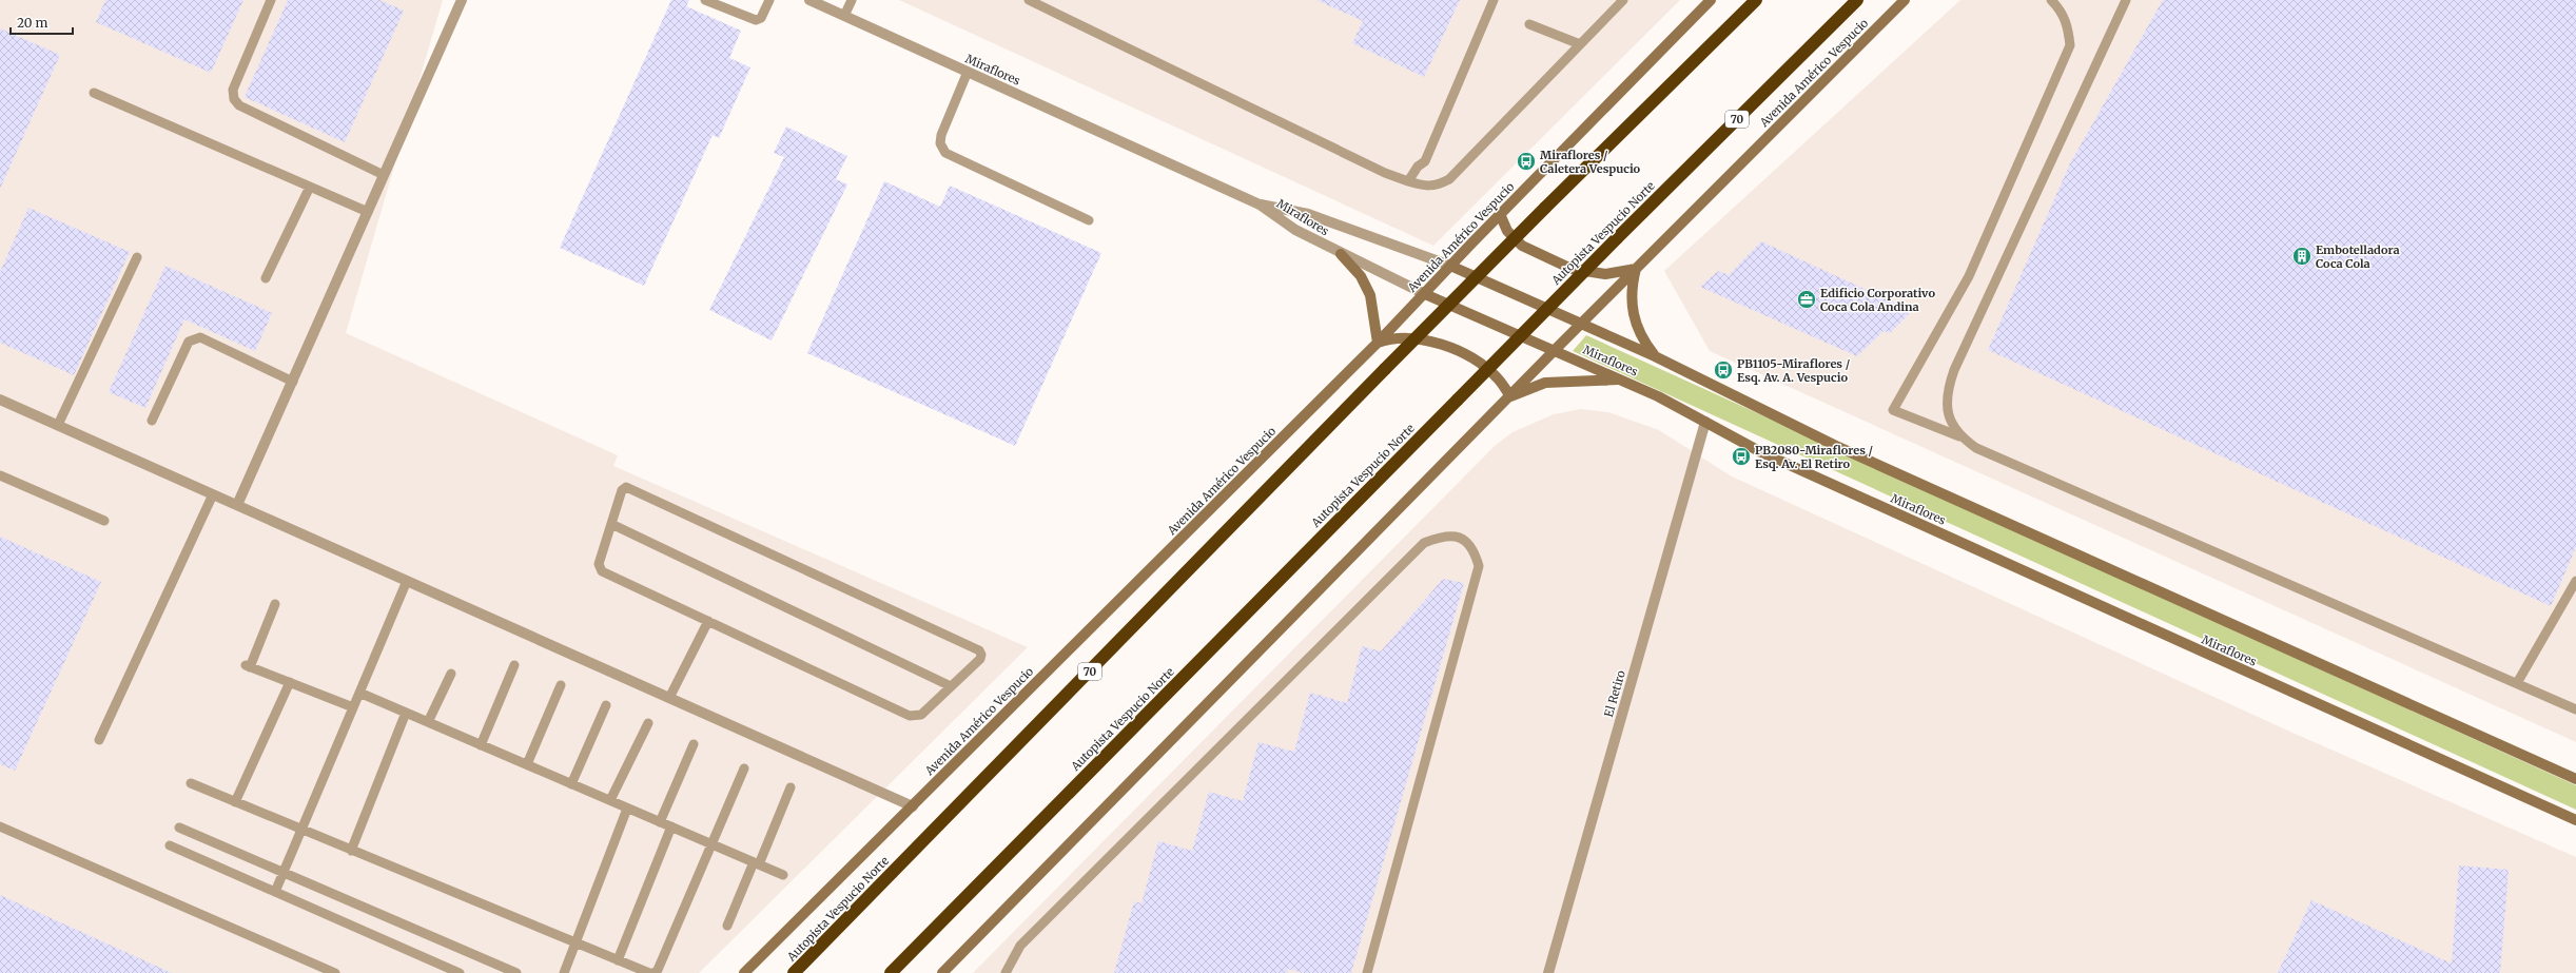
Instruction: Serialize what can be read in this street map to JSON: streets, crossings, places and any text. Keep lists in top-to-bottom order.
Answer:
{
  "streets": {
    "highway": ["70", "Autopista Vespucio Norte"],
    "main road": ["Miraflores", "Avenida Américo Vespucio"],
    "street": ["El Retiro"]
  },
  "crossings": [
    ["Miraflores", "Avenida Américo Vespucio"],
    ["Miraflores", "El Retiro"]
  ],
  "places": {
    "bus stop": ["Miraflores / Caletera Vespucio", "PB1105-Miraflores / Esq. Av. A. Vespucio", "PB2080-Miraflores / Esq. Av. El Retiro"],
    "building": ["Embotelladora Coca Cola"],
    "office": ["Edificio Corporativo Coca Cola Andina"]
  },
  "scale_bar": "20 m"
}
